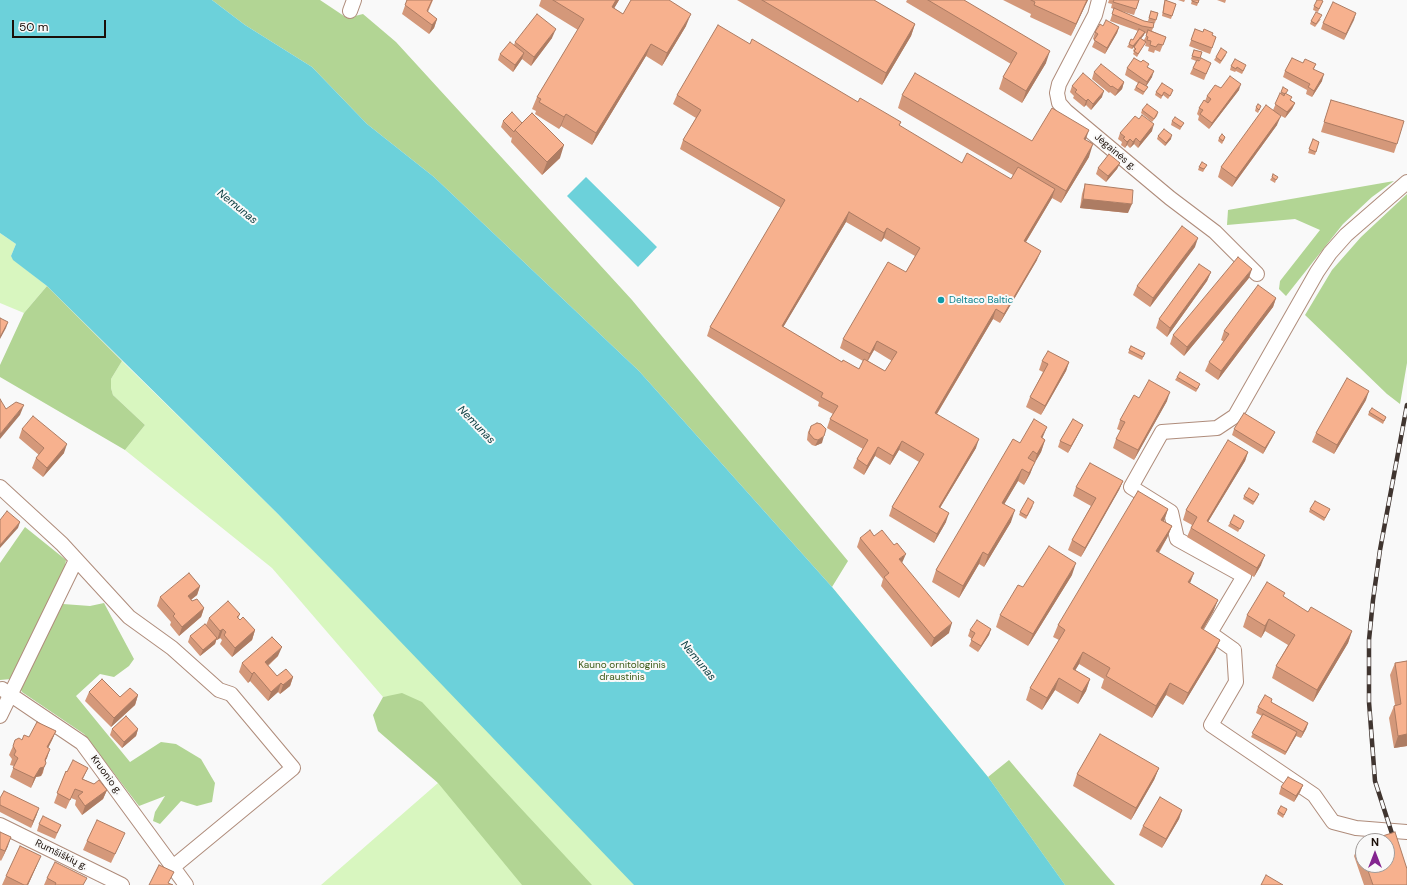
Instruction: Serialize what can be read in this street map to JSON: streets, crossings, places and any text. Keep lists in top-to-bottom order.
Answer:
{
  "streets": {
    "street": ["Jėgainės g.", "Kruonio g.", "Rumšiškių g."]
  },
  "water": ["Nemunas"],
  "parks": ["Kauno ornitologinis draustinis"],
  "places": ["Deltaco Baltic"],
  "scale_bar": "50 m",
  "north": "top"
}
